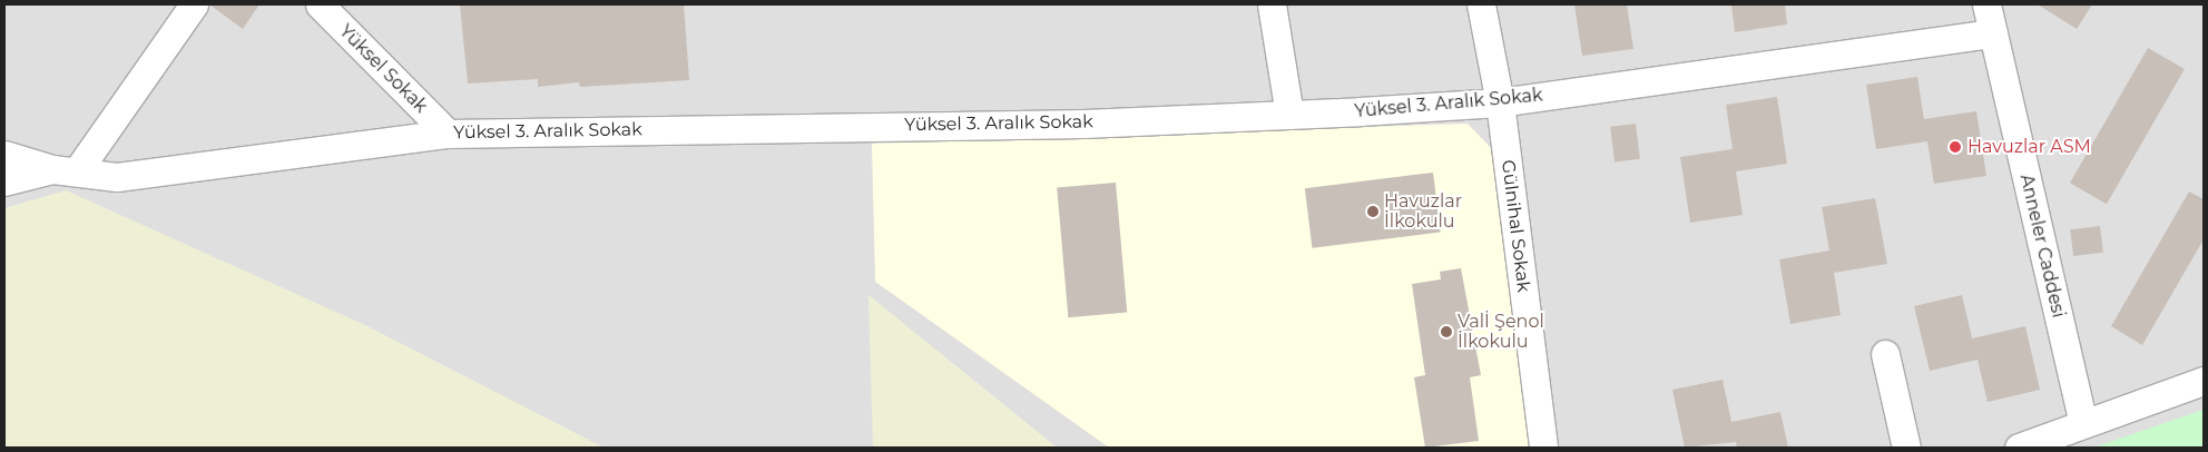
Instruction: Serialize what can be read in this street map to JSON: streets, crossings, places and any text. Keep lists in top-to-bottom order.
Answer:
{
  "streets": {
    "street": [
      "Yüksel Sokak",
      "Yüksel 3. Aralık Sokak",
      "Gülnihal Sokak",
      "Anneler Caddesi"
    ]
  },
  "crossings": [
    ["Yüksel Sokak", "Yüksel 3. Aralık Sokak"],
    ["Yüksel 3. Aralık Sokak", "Gülnihal Sokak"],
    ["Yüksel 3. Aralık Sokak", "Anneler Caddesi"]
  ],
  "places": ["Havuzlar ASM", "Havuzlar İlkokulu", "Valİ Şenol İlkokulu"]
}
